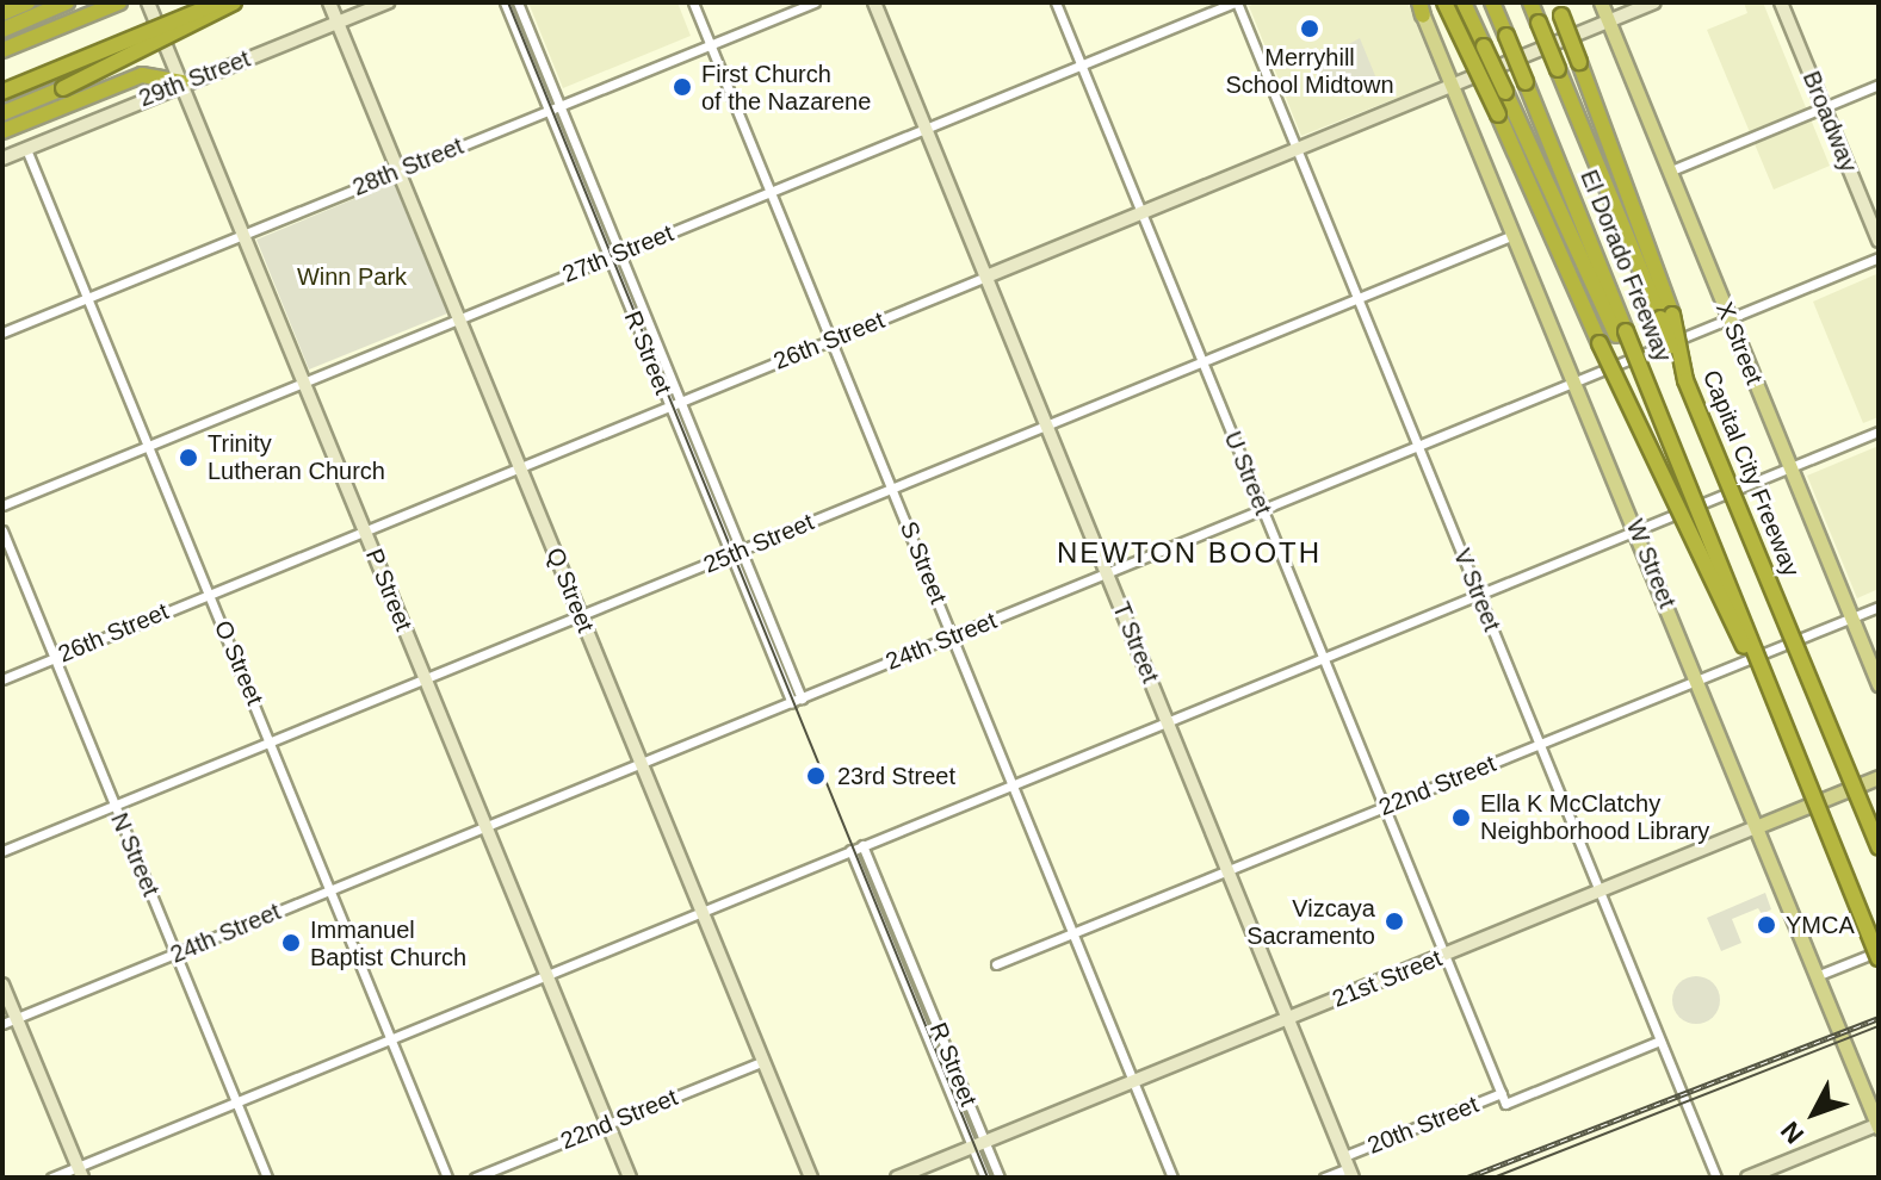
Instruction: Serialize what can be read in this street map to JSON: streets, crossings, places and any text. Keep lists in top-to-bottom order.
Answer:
{
  "streets": {
    "highway": ["El Dorado Freeway", "Capital City Freeway"],
    "main road": [
      "29th Street",
      "Broadway",
      "26th Street",
      "X Street",
      "W Street",
      "P Street",
      "Q Street",
      "T Street",
      "21st Street"
    ],
    "street": [
      "28th Street",
      "27th Street",
      "R Street",
      "U Street",
      "25th Street",
      "S Street",
      "V Street",
      "24th Street",
      "O Street",
      "22nd Street",
      "N Street",
      "20th Street"
    ]
  },
  "crossings": [
    ["29th Street", "P Street"],
    ["29th Street", "Q Street"],
    ["29th Street", "O Street"],
    ["28th Street", "R Street"],
    ["28th Street", "S Street"],
    ["28th Street", "P Street"],
    ["28th Street", "Q Street"],
    ["28th Street", "O Street"],
    ["27th Street", "R Street"],
    ["27th Street", "U Street"],
    ["27th Street", "S Street"],
    ["27th Street", "P Street"],
    ["27th Street", "Q Street"],
    ["27th Street", "V Street"],
    ["27th Street", "T Street"],
    ["27th Street", "O Street"],
    ["El Dorado Freeway", "Capital City Freeway"],
    ["26th Street", "X Street"],
    ["26th Street", "R Street"],
    ["26th Street", "U Street"],
    ["26th Street", "S Street"],
    ["26th Street", "W Street"],
    ["26th Street", "P Street"],
    ["26th Street", "Q Street"],
    ["26th Street", "V Street"],
    ["26th Street", "T Street"],
    ["26th Street", "O Street"],
    ["26th Street", "N Street"],
    ["X Street", "24th Street"],
    ["X Street", "22nd Street"],
    ["R Street", "25th Street"],
    ["R Street", "24th Street"],
    ["R Street", "21st Street"],
    ["U Street", "25th Street"],
    ["U Street", "24th Street"],
    ["U Street", "22nd Street"],
    ["U Street", "21st Street"],
    ["U Street", "20th Street"],
    ["25th Street", "S Street"],
    ["25th Street", "W Street"],
    ["25th Street", "P Street"],
    ["25th Street", "Q Street"],
    ["25th Street", "V Street"],
    ["25th Street", "T Street"],
    ["25th Street", "O Street"],
    ["25th Street", "N Street"],
    ["S Street", "24th Street"],
    ["S Street", "22nd Street"],
    ["S Street", "21st Street"],
    ["W Street", "24th Street"],
    ["W Street", "22nd Street"],
    ["W Street", "21st Street"],
    ["P Street", "24th Street"],
    ["P Street", "22nd Street"],
    ["Q Street", "24th Street"],
    ["Q Street", "22nd Street"],
    ["V Street", "24th Street"],
    ["V Street", "22nd Street"],
    ["V Street", "21st Street"],
    ["V Street", "20th Street"],
    ["24th Street", "T Street"],
    ["24th Street", "O Street"],
    ["24th Street", "N Street"],
    ["T Street", "22nd Street"],
    ["T Street", "21st Street"],
    ["T Street", "20th Street"]
  ],
  "districts": ["NEWTON BOOTH"],
  "parks": ["Winn Park"],
  "places": [
    "Merryhill School Midtown",
    "First Church of the Nazarene",
    "Trinity Lutheran Church",
    "23rd Street",
    "Ella K McClatchy Neighborhood Library",
    "Vizcaya Sacramento",
    "YMCA",
    "Immanuel Baptist Church"
  ],
  "north": "bottom left"
}
